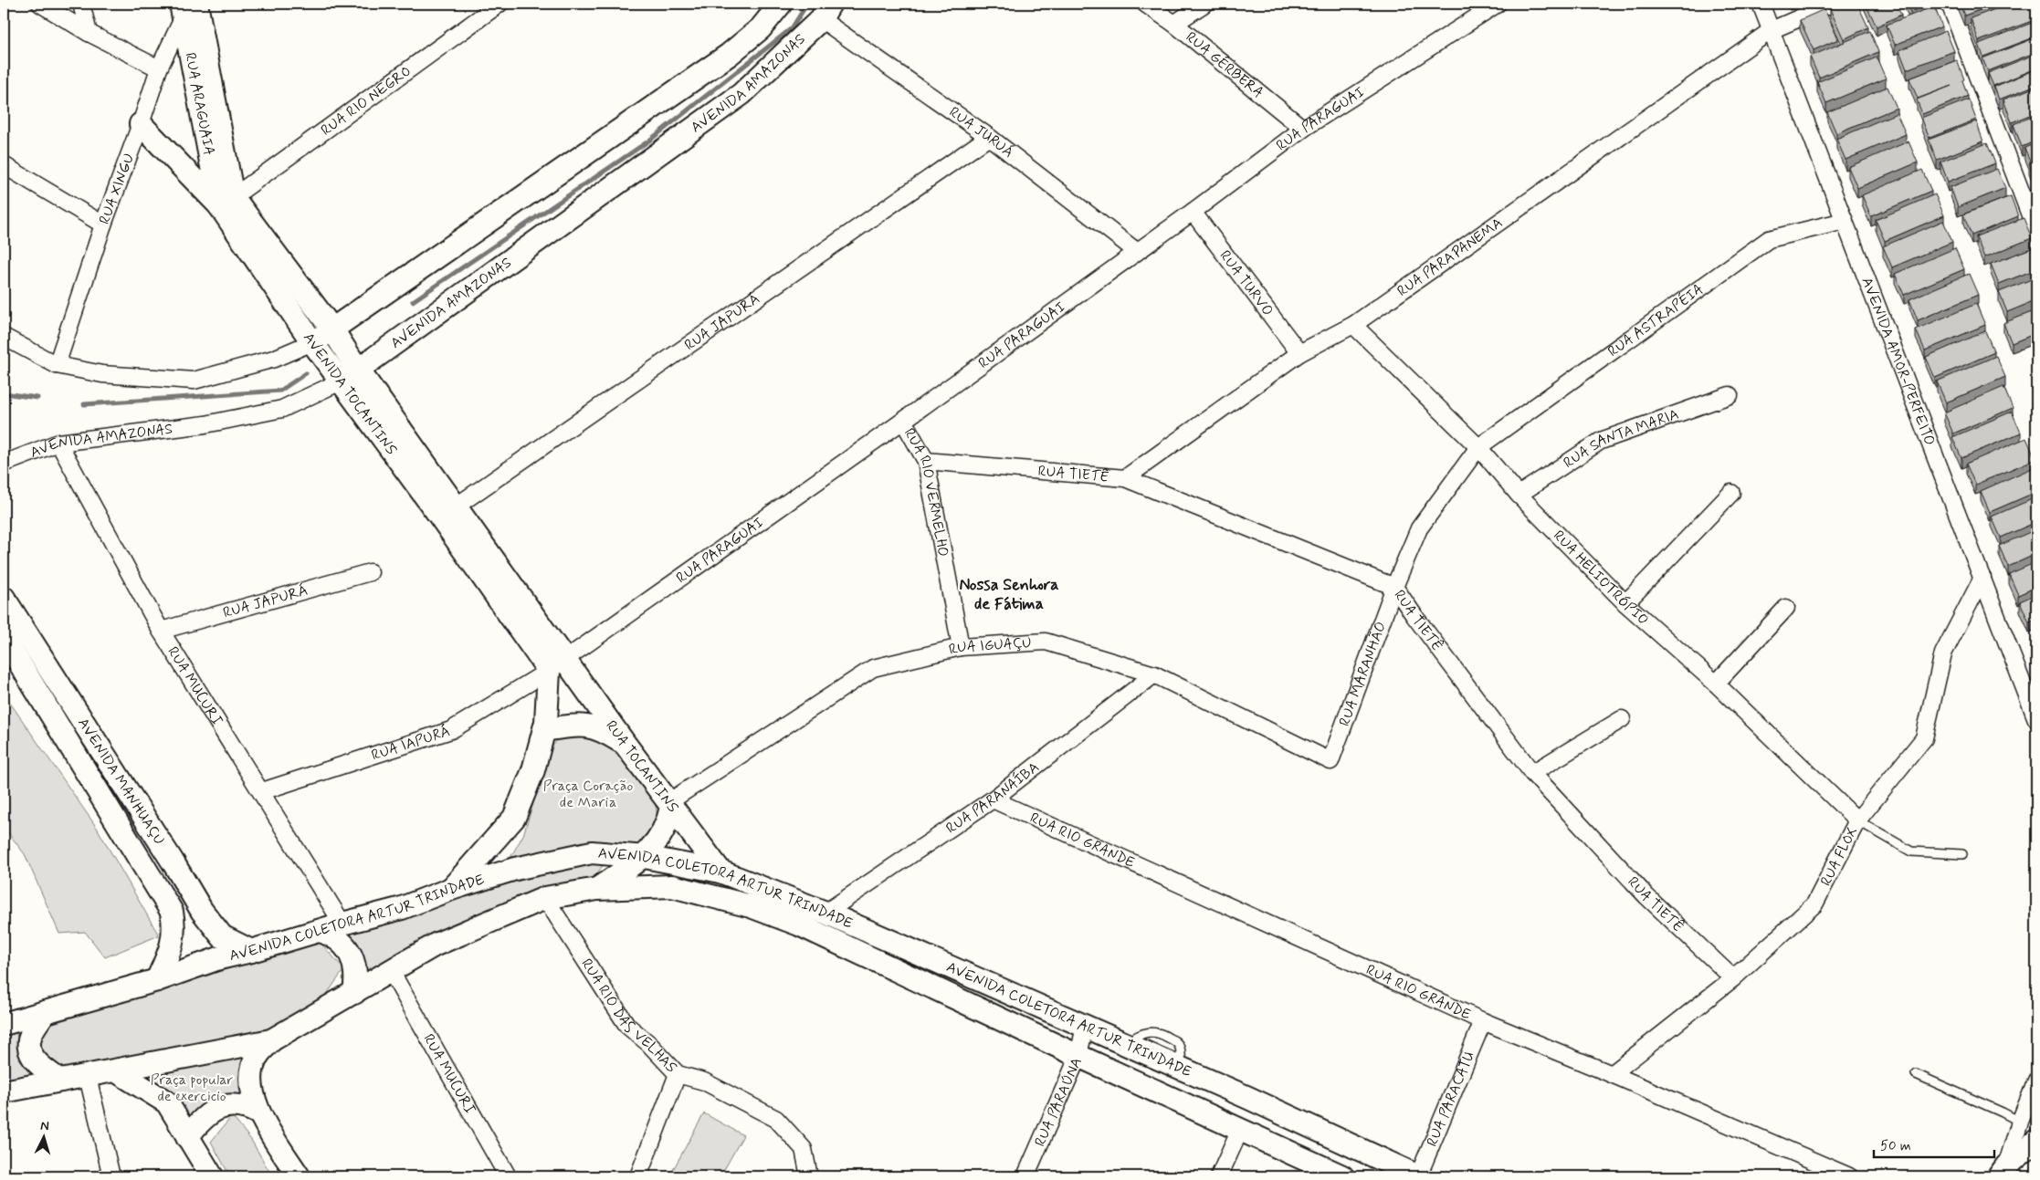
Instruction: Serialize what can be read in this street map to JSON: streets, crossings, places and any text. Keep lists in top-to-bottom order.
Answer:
{
  "streets": {
    "main road": [
      "AVENIDA AMAZONAS",
      "RUA ARAGUAIA",
      "AVENIDA TOCANTINS",
      "RUA TOCANTINS",
      "AVENIDA MANHUAÇU",
      "AVENIDA COLETORA ARTUR TRINDADE"
    ],
    "street": [
      "RUA GÉRBERA",
      "RUA RIO NEGRO",
      "RUA PARAGUAI",
      "RUA JURUÁ",
      "RUA XINGU",
      "RUA PARAPANEMA",
      "RUA TURVO",
      "RUA ASTRAPÉIA",
      "RUA JAPURÁ",
      "AVENIDA AMOR-PERFEITO",
      "RUA SANTA MARIA",
      "RUA TIETÊ",
      "RUA RIO VERMELHO",
      "RUA HELIOTRÓPIO",
      "RUA IGUAÇU",
      "RUA MARANHÃO",
      "RUA MUCURI",
      "RUA IAPURÁ",
      "RUA PARANAÍBA",
      "RUA RIO GRANDE",
      "RUA FLOX",
      "RUA RIO DAS VELHAS",
      "RUA PARACATU",
      "RUA PARAÚNA"
    ]
  },
  "crossings": [
    ["RUA GÉRBERA", "RUA PARAGUAI"],
    ["AVENIDA AMAZONAS", "RUA JURUÁ"],
    ["AVENIDA AMAZONAS", "AVENIDA TOCANTINS"],
    ["AVENIDA AMAZONAS", "RUA MUCURI"],
    ["RUA RIO NEGRO", "RUA ARAGUAIA"],
    ["RUA RIO NEGRO", "AVENIDA TOCANTINS"],
    ["RUA ARAGUAIA", "RUA XINGU"],
    ["RUA ARAGUAIA", "AVENIDA TOCANTINS"],
    ["RUA PARAGUAI", "RUA JURUÁ"],
    ["RUA PARAGUAI", "RUA TURVO"],
    ["RUA PARAGUAI", "AVENIDA TOCANTINS"],
    ["RUA PARAGUAI", "RUA RIO VERMELHO"],
    ["RUA PARAGUAI", "RUA IAPURÁ"],
    ["RUA PARAGUAI", "RUA TOCANTINS"],
    ["RUA JURUÁ", "RUA JAPURÁ"],
    ["RUA XINGU", "AVENIDA TOCANTINS"],
    ["RUA PARAPANEMA", "RUA TURVO"],
    ["RUA PARAPANEMA", "AVENIDA AMOR-PERFEITO"],
    ["RUA PARAPANEMA", "RUA TIETÊ"],
    ["RUA PARAPANEMA", "RUA HELIOTRÓPIO"],
    ["RUA ASTRAPÉIA", "AVENIDA AMOR-PERFEITO"],
    ["RUA ASTRAPÉIA", "RUA TIETÊ"],
    ["RUA ASTRAPÉIA", "RUA HELIOTRÓPIO"],
    ["RUA ASTRAPÉIA", "RUA MARANHÃO"],
    ["RUA JAPURÁ", "AVENIDA TOCANTINS"],
    ["RUA JAPURÁ", "RUA MUCURI"],
    ["AVENIDA AMOR-PERFEITO", "RUA FLOX"],
    ["AVENIDA TOCANTINS", "RUA IAPURÁ"],
    ["AVENIDA TOCANTINS", "RUA TOCANTINS"],
    ["RUA SANTA MARIA", "RUA HELIOTRÓPIO"],
    ["RUA TIETÊ", "RUA RIO VERMELHO"],
    ["RUA TIETÊ", "RUA MARANHÃO"],
    ["RUA TIETÊ", "RUA FLOX"],
    ["RUA RIO VERMELHO", "RUA IGUAÇU"],
    ["RUA HELIOTRÓPIO", "RUA FLOX"],
    ["RUA IGUAÇU", "RUA MARANHÃO"],
    ["RUA IGUAÇU", "RUA TOCANTINS"],
    ["RUA IGUAÇU", "RUA PARANAÍBA"],
    ["RUA MUCURI", "RUA IAPURÁ"],
    ["RUA MUCURI", "AVENIDA COLETORA ARTUR TRINDADE"],
    ["RUA IAPURÁ", "RUA TOCANTINS"],
    ["RUA TOCANTINS", "AVENIDA COLETORA ARTUR TRINDADE"],
    ["AVENIDA MANHUAÇU", "AVENIDA COLETORA ARTUR TRINDADE"],
    ["RUA PARANAÍBA", "RUA RIO GRANDE"],
    ["RUA PARANAÍBA", "AVENIDA COLETORA ARTUR TRINDADE"],
    ["RUA RIO GRANDE", "RUA FLOX"],
    ["RUA RIO GRANDE", "RUA PARACATU"],
    ["AVENIDA COLETORA ARTUR TRINDADE", "RUA RIO DAS VELHAS"],
    ["AVENIDA COLETORA ARTUR TRINDADE", "RUA PARACATU"],
    ["AVENIDA COLETORA ARTUR TRINDADE", "RUA PARAÚNA"]
  ],
  "districts": ["Nossa Senhora de Fátima"],
  "parks": ["Praça Coração de Maria", "Praça popular de exercicio"],
  "scale_bar": "50 m",
  "north": "top"
}
